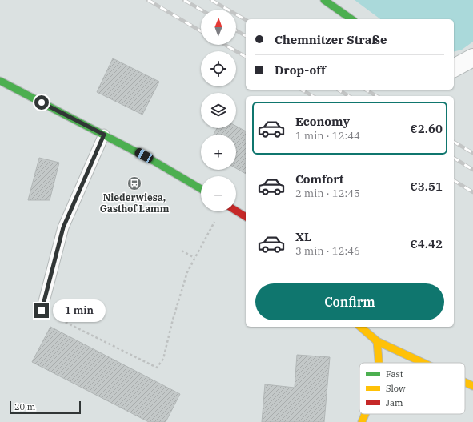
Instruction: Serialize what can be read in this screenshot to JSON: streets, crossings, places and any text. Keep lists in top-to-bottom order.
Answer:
{
  "places": {
    "bus stop": ["Niederwiesa, Gasthof Lamm"]
  },
  "legend": ["Fast", "Slow", "Jam"],
  "scale_bar": "20 m",
  "north": "top",
  "page": {
    "map_buttons": ["+", "−"],
    "banner": ["Chemnitzer Straße", "Drop-off"],
    "list": [
      {
        "name": "Economy",
        "note": "1 min · 12:44",
        "value": "€2.60"
      },
      {
        "name": "Comfort",
        "note": "2 min · 12:45",
        "value": "€3.51"
      },
      {
        "name": "XL",
        "note": "3 min · 12:46",
        "value": "€4.42"
      }
    ],
    "buttons": "Confirm",
    "bubble": "1 min",
    "scale": "20 m"
  }
}
